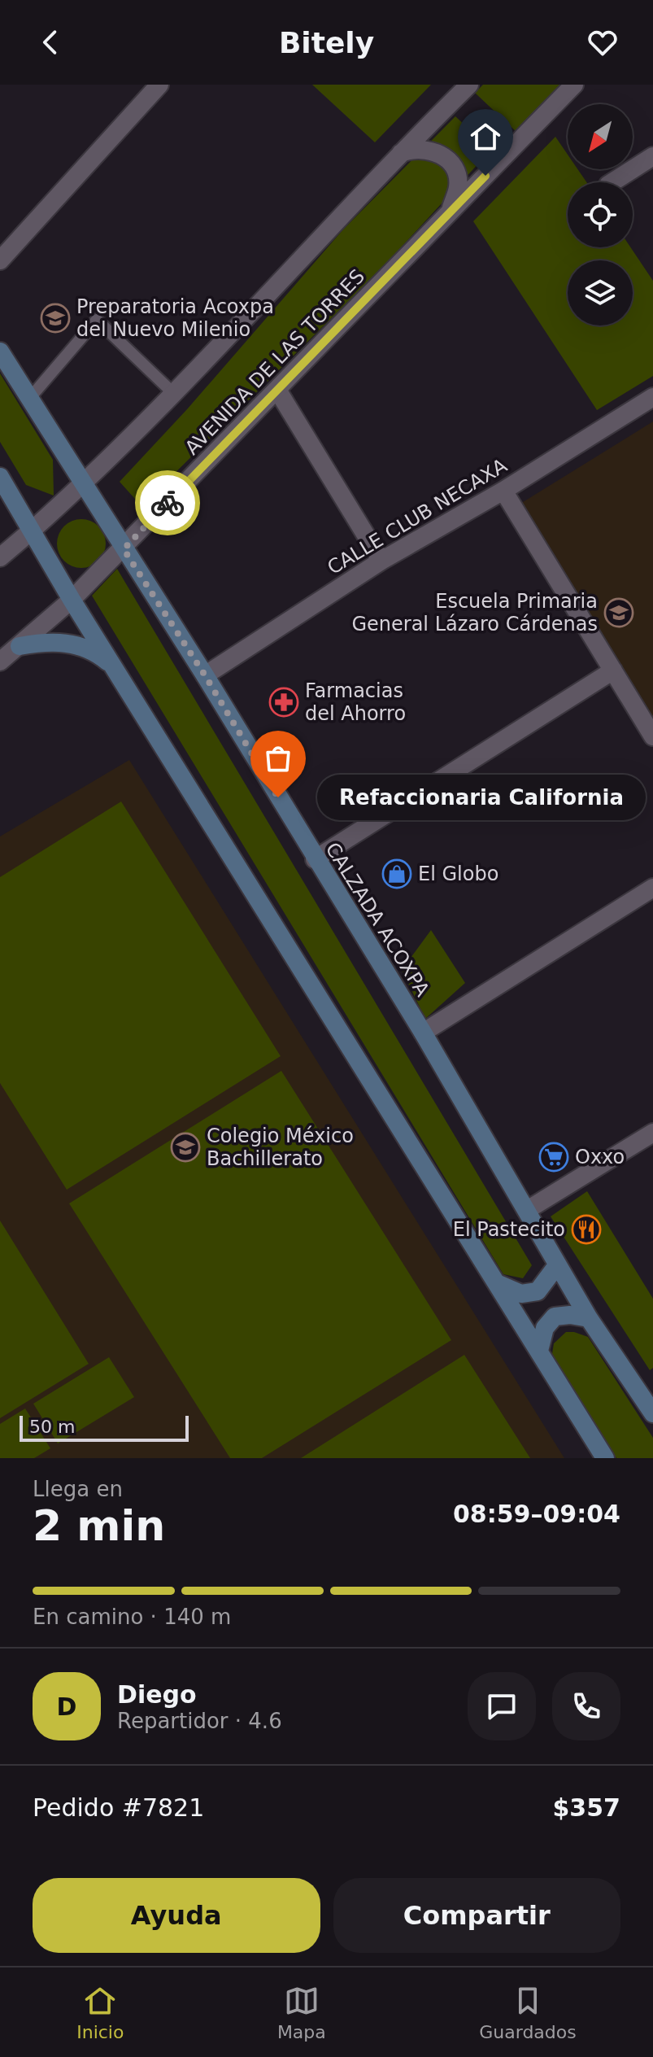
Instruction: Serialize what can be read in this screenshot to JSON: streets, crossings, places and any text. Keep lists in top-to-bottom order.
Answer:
{
  "streets": {
    "main road": ["CALZADA ACOXPA"],
    "street": ["AVENIDA DE LAS TORRES", "CALLE CLUB NECAXA"]
  },
  "crossings": [
    ["AVENIDA DE LAS TORRES", "CALZADA ACOXPA"],
    ["CALLE CLUB NECAXA", "CALZADA ACOXPA"]
  ],
  "places": {
    "school or university": ["Preparatoria Acoxpa del Nuevo Milenio", "Escuela Primaria General Lázaro Cárdenas", "Colegio México Bachillerato"],
    "pharmacy": ["Farmacias del Ahorro"],
    "other": ["Refaccionaria California"],
    "shop": ["El Globo"],
    "supermarket": ["Oxxo"],
    "restaurant": ["El Pastecito"]
  },
  "scale_bar": "50 m",
  "north": "bottom left",
  "page": {
    "header": "Bitely",
    "bubble": "Refaccionaria California",
    "scale": "50 m",
    "heading": ["2 min", "Llega en", "08:59–09:04"],
    "panel": [
      "Diego",
      "Repartidor · 4.6",
      "Pedido #7821",
      "$357"
    ],
    "bar": "En camino · 140 m",
    "round": "D",
    "buttons": ["Ayuda", "Compartir"],
    "tabs": ["Inicio", "Mapa", "Guardados"]
  }
}
